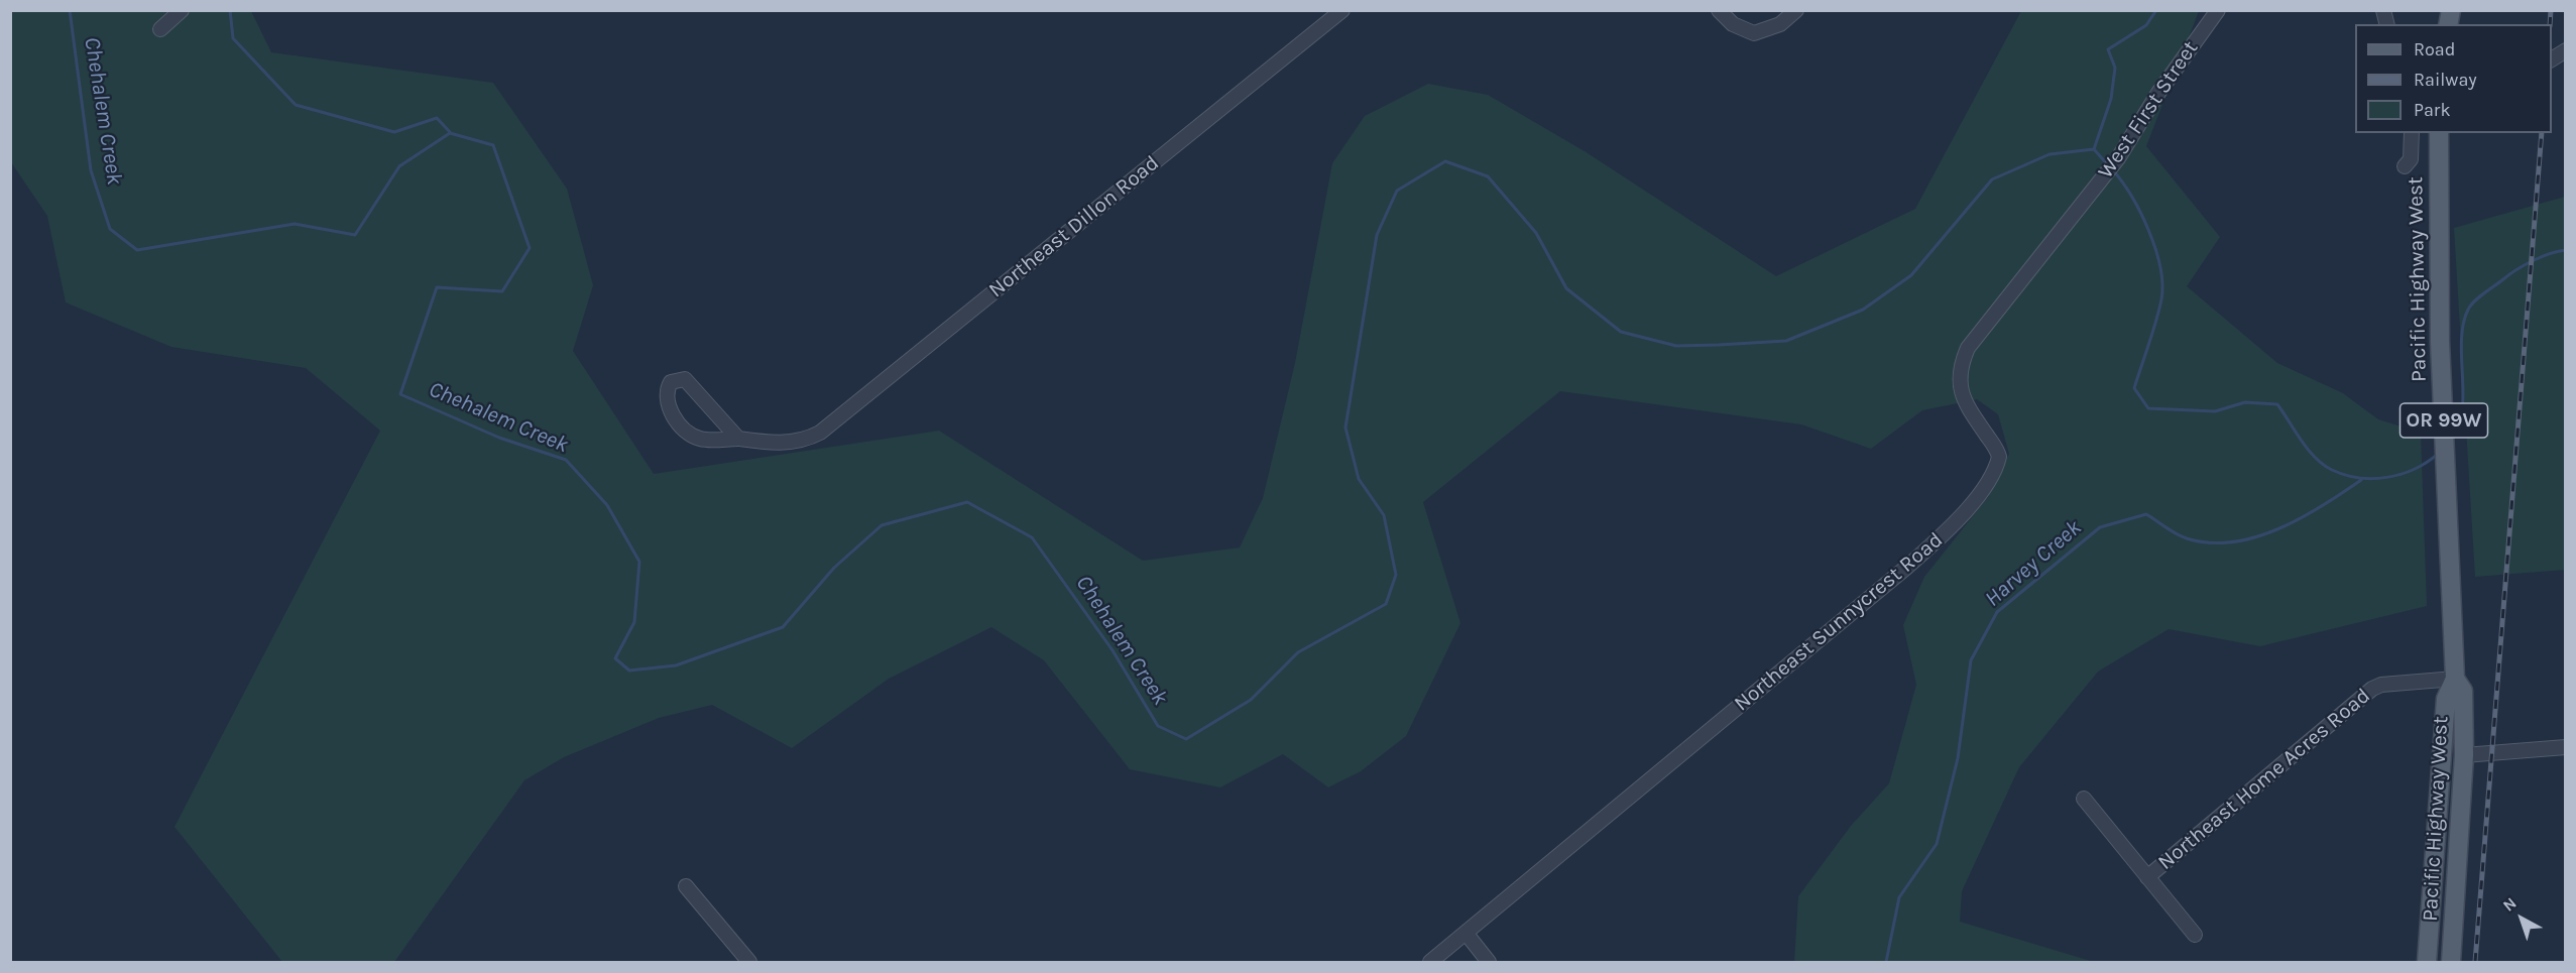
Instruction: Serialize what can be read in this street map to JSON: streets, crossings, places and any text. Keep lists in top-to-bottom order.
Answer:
{
  "streets": {
    "main road": ["Pacific Highway West", "OR 99W"],
    "street": [
      "West First Street",
      "Northeast Dillon Road",
      "Northeast Sunnycrest Road",
      "Northeast Home Acres Road"
    ]
  },
  "crossings": [
    ["West First Street", "Northeast Sunnycrest Road"],
    ["Pacific Highway West", "Northeast Home Acres Road"]
  ],
  "water": ["Chehalem Creek", "Harvey Creek"],
  "legend": ["Road", "Railway", "Park"],
  "north": "top left"
}
